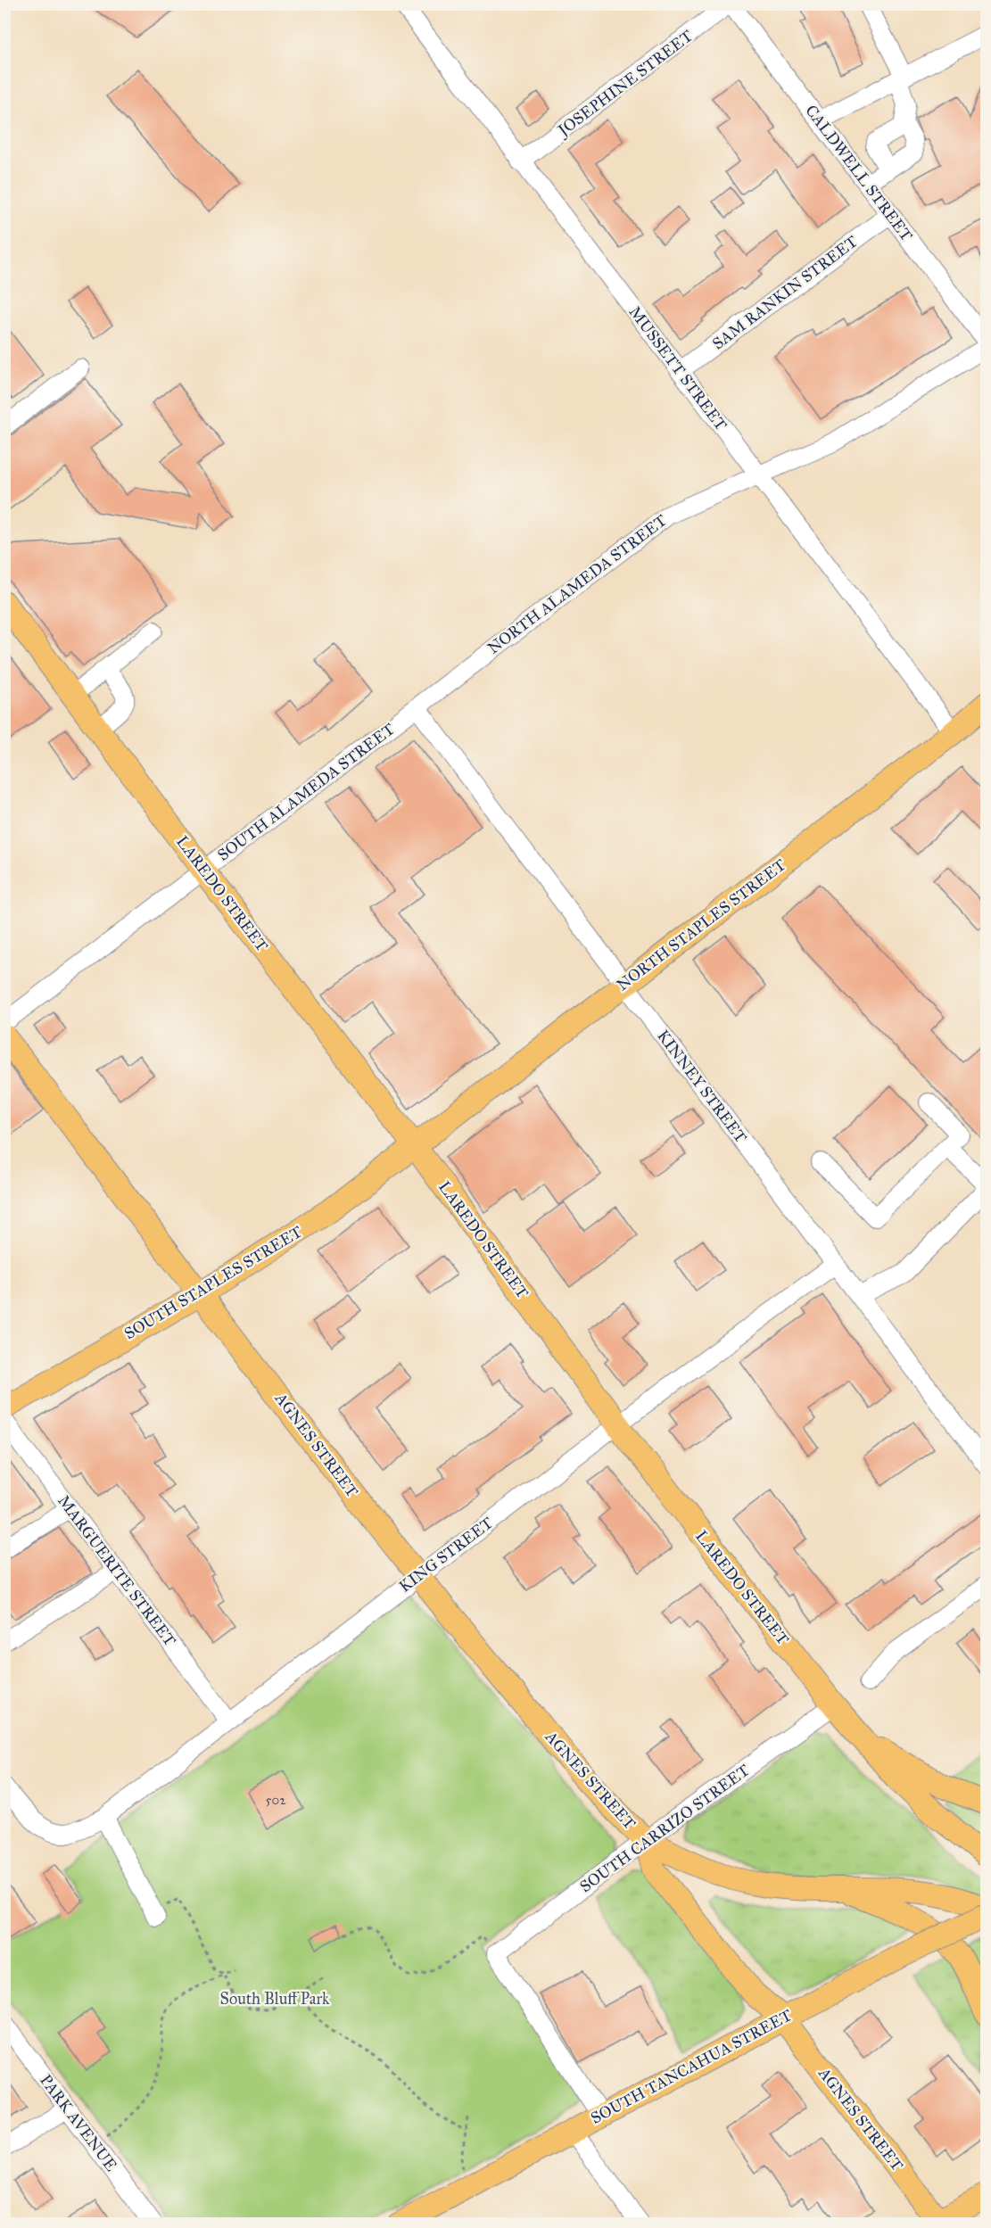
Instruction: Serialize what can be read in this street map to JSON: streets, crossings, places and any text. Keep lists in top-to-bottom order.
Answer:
{
  "streets": {
    "main road": [
      "LAREDO STREET",
      "NORTH STAPLES STREET",
      "SOUTH STAPLES STREET",
      "AGNES STREET",
      "SOUTH TANCAHUA STREET"
    ],
    "street": [
      "JOSEPHINE STREET",
      "CALDWELL STREET",
      "SAM RANKIN STREET",
      "MUSSETT STREET",
      "NORTH ALAMEDA STREET",
      "SOUTH ALAMEDA STREET",
      "KINNEY STREET",
      "KING STREET",
      "MARGUERITE STREET",
      "SOUTH CARRIZO STREET",
      "PARK AVENUE"
    ]
  },
  "crossings": [
    ["JOSEPHINE STREET", "CALDWELL STREET"],
    ["JOSEPHINE STREET", "MUSSETT STREET"],
    ["CALDWELL STREET", "SAM RANKIN STREET"],
    ["SAM RANKIN STREET", "MUSSETT STREET"],
    ["MUSSETT STREET", "NORTH ALAMEDA STREET"],
    ["MUSSETT STREET", "NORTH STAPLES STREET"],
    ["NORTH ALAMEDA STREET", "SOUTH ALAMEDA STREET"],
    ["SOUTH ALAMEDA STREET", "LAREDO STREET"],
    ["SOUTH ALAMEDA STREET", "KINNEY STREET"],
    ["LAREDO STREET", "NORTH STAPLES STREET"],
    ["LAREDO STREET", "SOUTH STAPLES STREET"],
    ["LAREDO STREET", "KING STREET"],
    ["LAREDO STREET", "SOUTH CARRIZO STREET"],
    ["NORTH STAPLES STREET", "KINNEY STREET"],
    ["NORTH STAPLES STREET", "SOUTH STAPLES STREET"],
    ["KINNEY STREET", "KING STREET"],
    ["SOUTH STAPLES STREET", "AGNES STREET"],
    ["AGNES STREET", "KING STREET"],
    ["AGNES STREET", "SOUTH CARRIZO STREET"],
    ["AGNES STREET", "SOUTH TANCAHUA STREET"],
    ["KING STREET", "MARGUERITE STREET"]
  ],
  "parks": ["South Bluff Park"],
  "house_numbers": ["502"]
}
